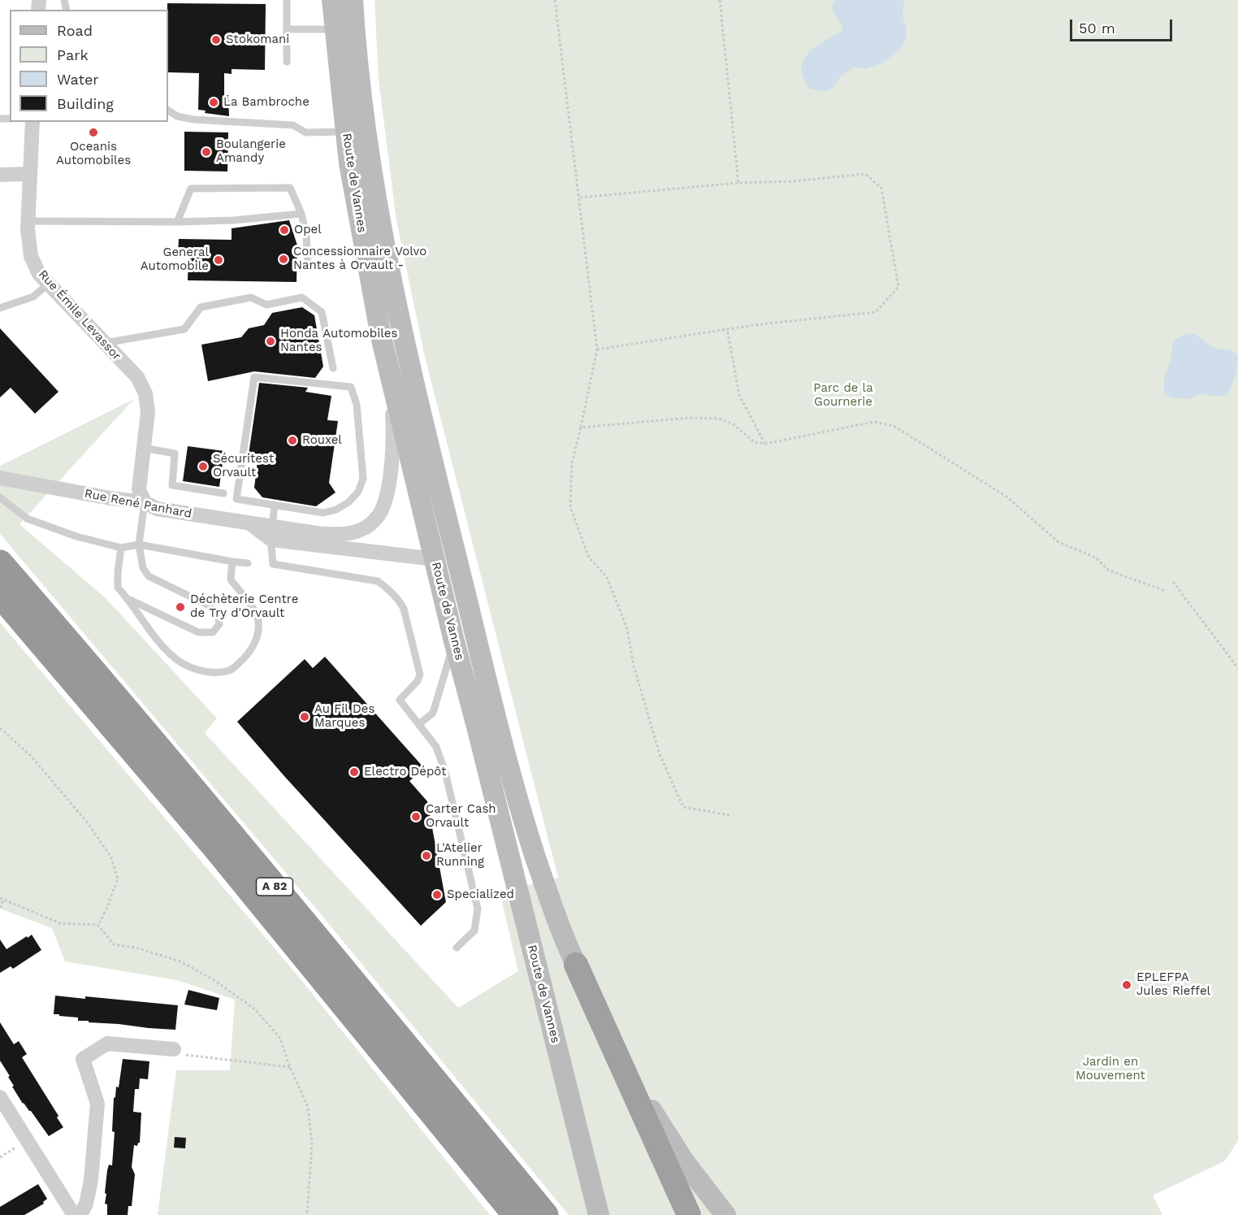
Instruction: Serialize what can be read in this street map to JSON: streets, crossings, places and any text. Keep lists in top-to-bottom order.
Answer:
{
  "streets": {
    "highway": ["A 82"],
    "main road": ["Route de Vannes"],
    "street": ["Rue Émile Levassor", "Rue René Panhard"]
  },
  "crossings": [
    ["Route de Vannes", "Rue René Panhard"],
    ["Rue Émile Levassor", "Rue René Panhard"]
  ],
  "parks": ["Parc de la Gournerie", "Jardin en Mouvement"],
  "places": [
    "Stokomani",
    "La Bambroche",
    "Oceanis Automobiles",
    "Boulangerie Amandy",
    "Opel",
    "Concessionnaire Volvo Nantes à Orvault -",
    "General Automobile",
    "Honda Automobiles Nantes",
    "Rouxel",
    "Sécuritest Orvault",
    "Déchèterie Centre de Try d'Orvault",
    "Au Fil Des Marques",
    "Electro Dépôt",
    "Carter Cash Orvault",
    "L'Atelier Running",
    "Specialized",
    "EPLEFPA Jules Rieffel"
  ],
  "legend": [
    "Road",
    "Park",
    "Water",
    "Building"
  ],
  "scale_bar": "50 m"
}
